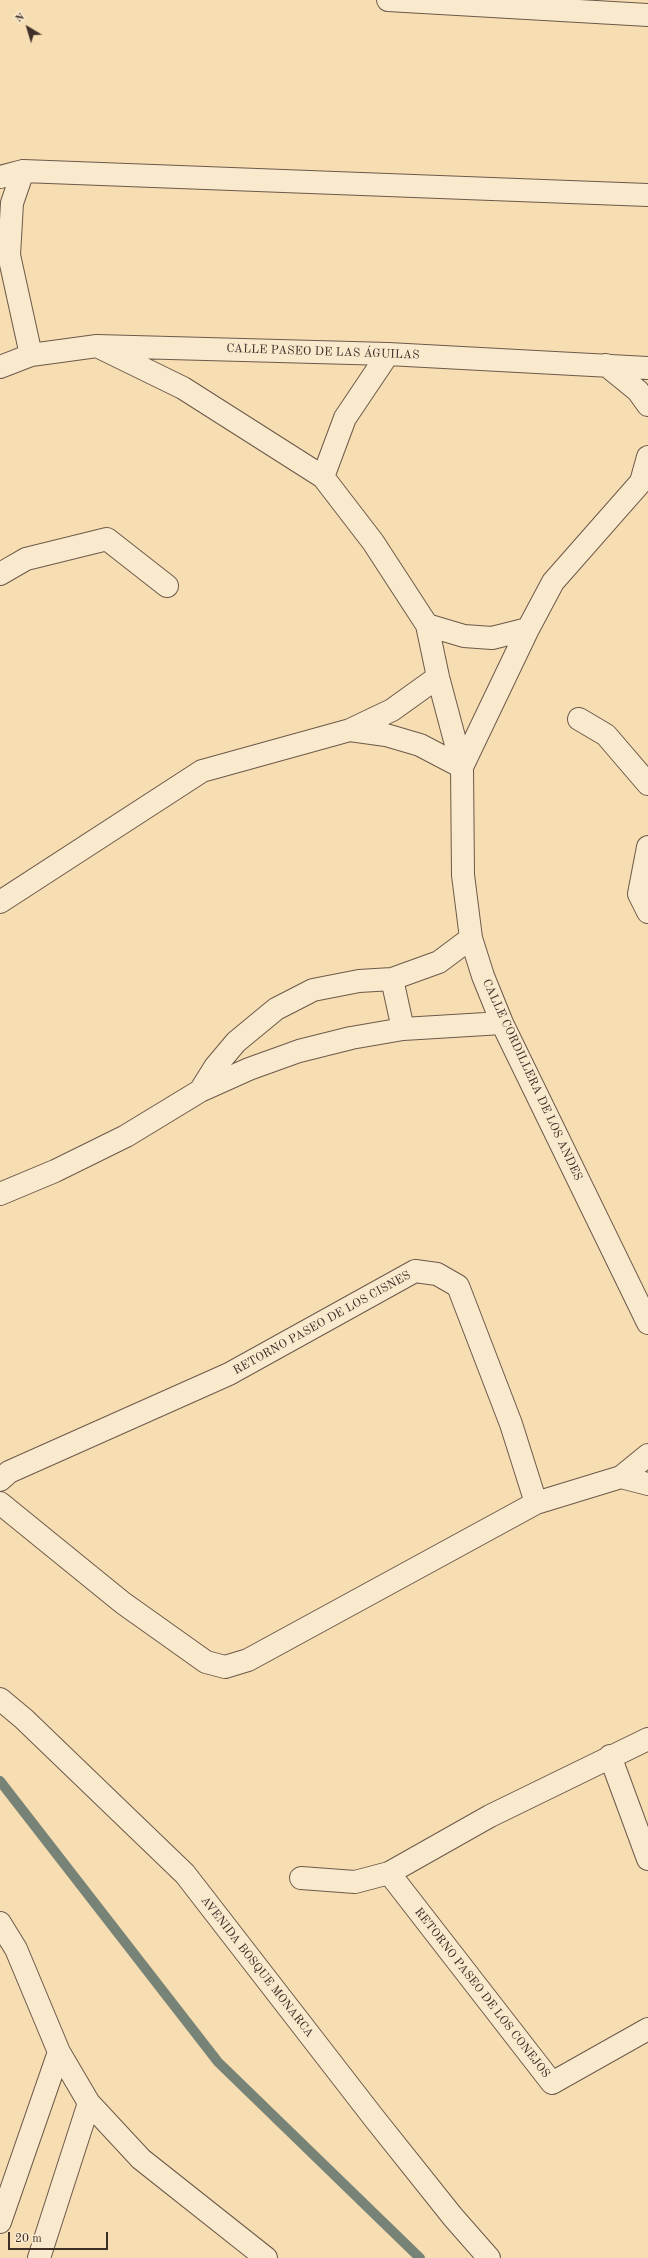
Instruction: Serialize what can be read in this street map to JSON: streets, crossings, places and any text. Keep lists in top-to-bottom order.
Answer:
{
  "streets": {
    "street": [
      "CALLE PASEO DE LAS ÁGUILAS",
      "CALLE CORDILLERA DE LOS ANDES",
      "RETORNO PASEO DE LOS CISNES",
      "AVENIDA BOSQUE MONARCA",
      "RETORNO PASEO DE LOS CONEJOS"
    ]
  },
  "crossings": [
    ["CALLE PASEO DE LAS ÁGUILAS", "CALLE CORDILLERA DE LOS ANDES"]
  ],
  "scale_bar": "20 m",
  "north": "top left"
}
